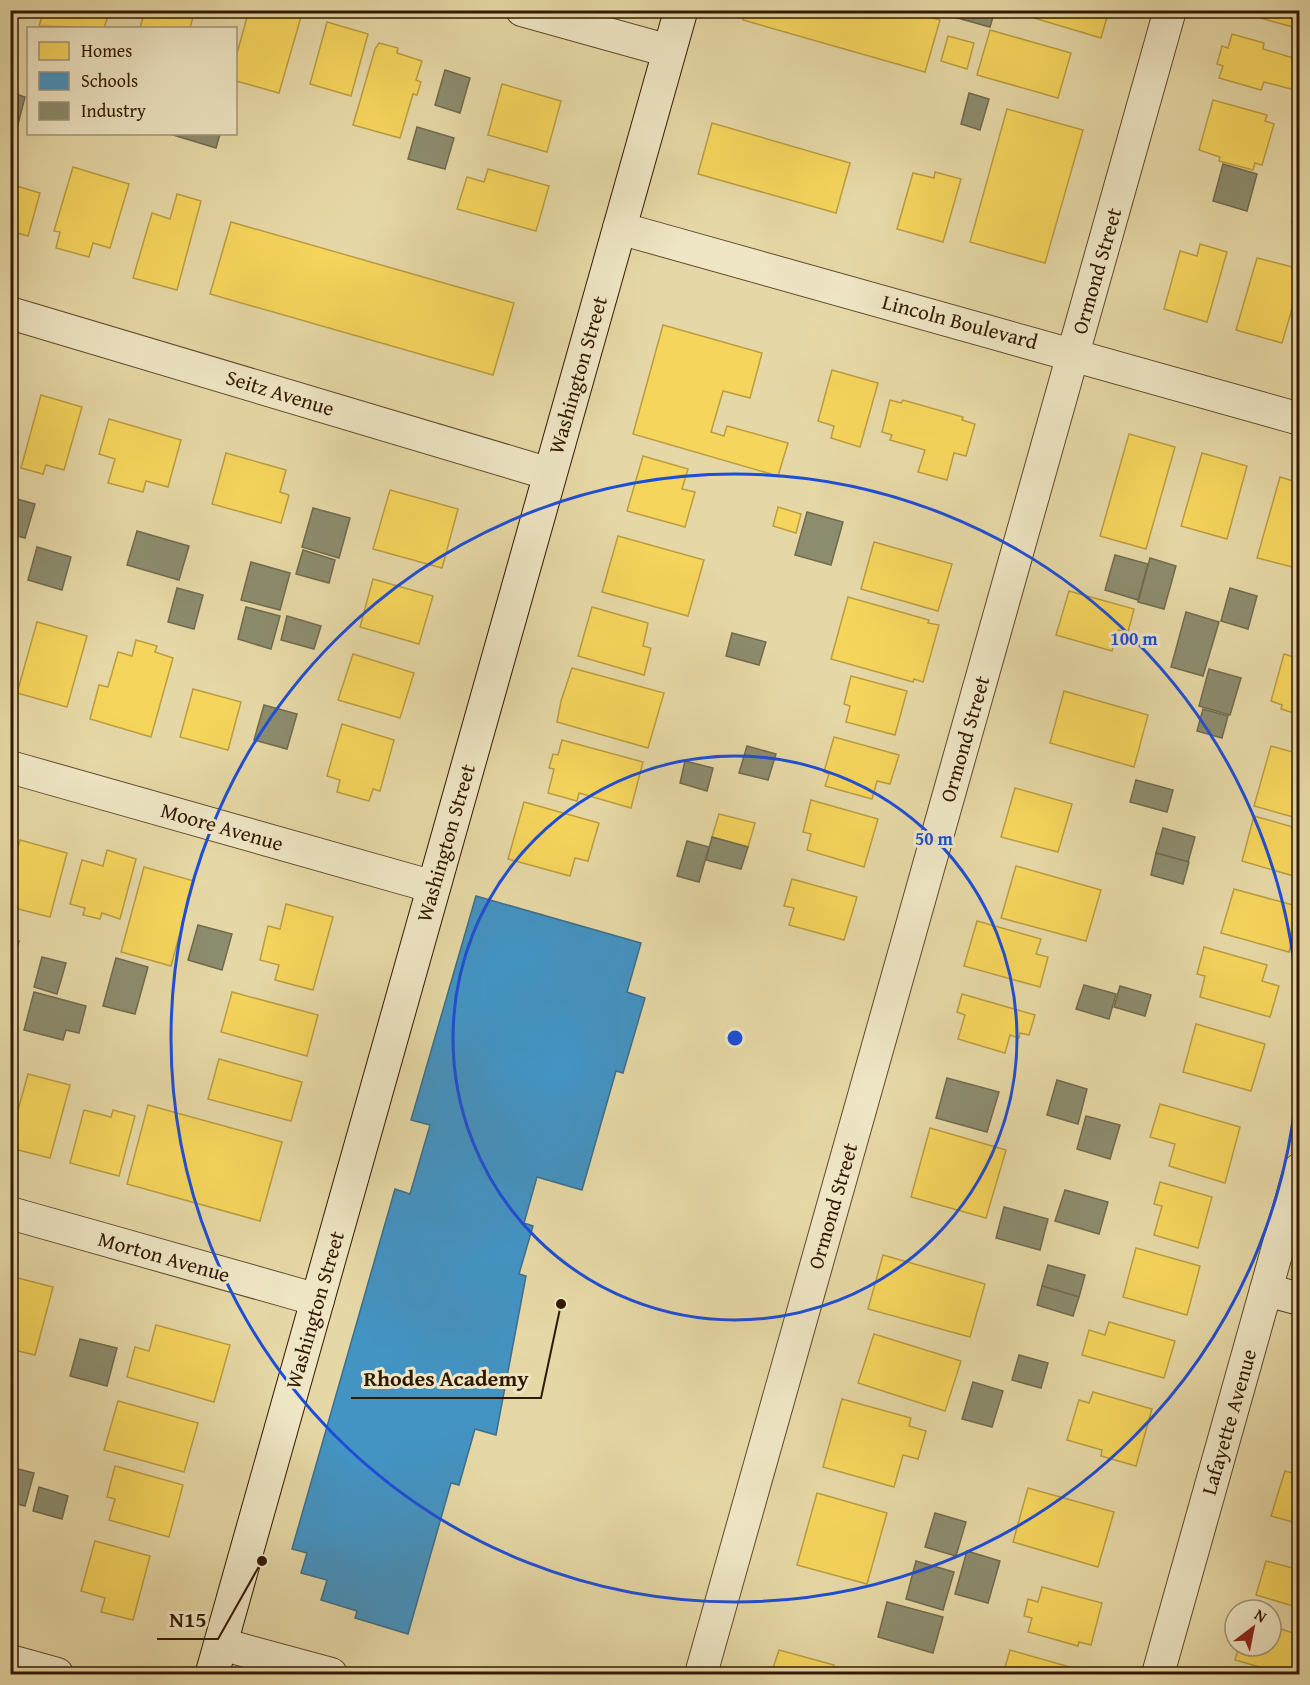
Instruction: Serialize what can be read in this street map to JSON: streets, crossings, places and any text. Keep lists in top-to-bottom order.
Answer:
{
  "streets": {
    "main road": ["Washington Street"],
    "street": [
      "Ormond Street",
      "Lincoln Boulevard",
      "Seitz Avenue",
      "Moore Avenue",
      "Morton Avenue",
      "Lafayette Avenue"
    ]
  },
  "crossings": [
    ["Ormond Street", "Lincoln Boulevard"],
    ["Lincoln Boulevard", "Washington Street"],
    ["Washington Street", "Seitz Avenue"],
    ["Washington Street", "Moore Avenue"],
    ["Washington Street", "Morton Avenue"]
  ],
  "places": ["Rhodes Academy", "N15"],
  "legend": ["Homes", "Schools", "Industry"],
  "north": "top right",
  "rings": ["100 m", "50 m"]
}
